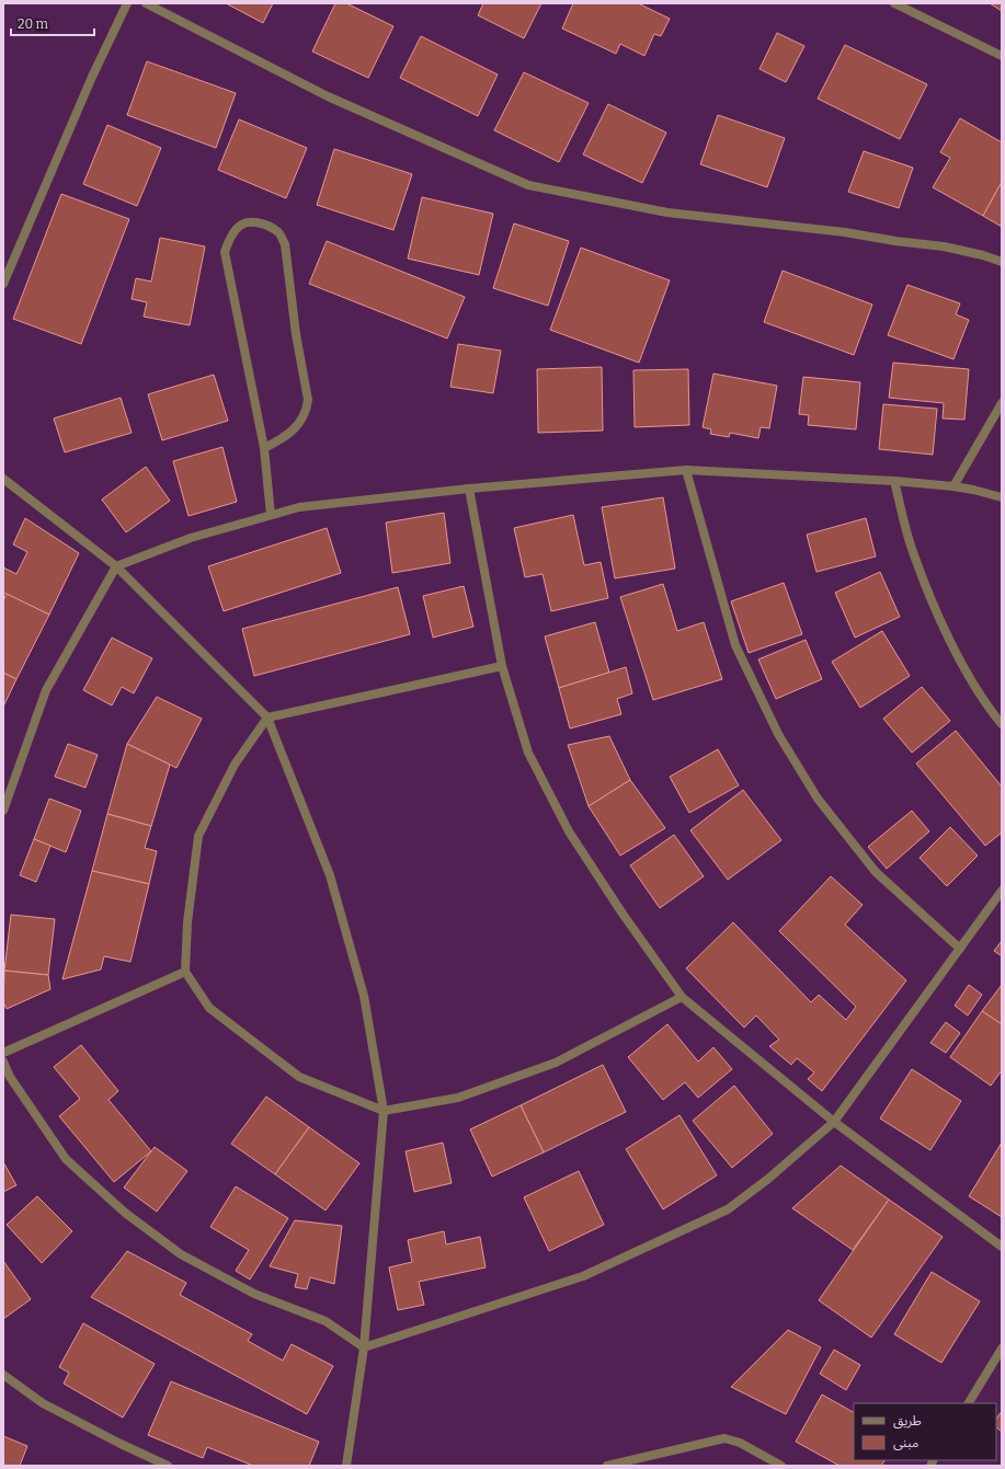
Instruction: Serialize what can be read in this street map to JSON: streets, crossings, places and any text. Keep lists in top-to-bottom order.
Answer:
{
  "legend": ["طريق", "مبنى"],
  "scale_bar": "20 m"
}
